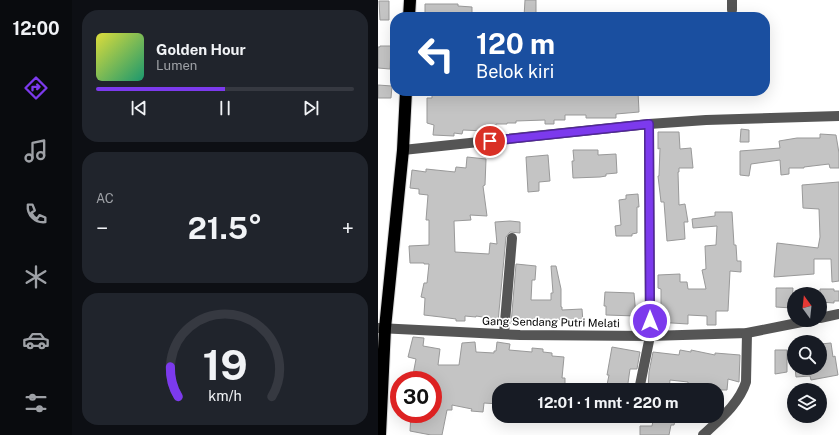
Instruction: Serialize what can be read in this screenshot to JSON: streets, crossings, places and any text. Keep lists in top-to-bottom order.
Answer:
{
  "streets": {
    "street": ["Gang Sendang Putri Melati"]
  },
  "north": "top",
  "page": {
    "tabs": "12:00",
    "turn": ["120 m", "Belok kiri"],
    "song": ["Golden Hour", "Lumen"],
    "tile": "AC",
    "heat": ["−", "21.5°", "+"],
    "limit": "30",
    "trip": "12:01 · 1 mnt · 220 m",
    "gauge": ["19", "km/h"]
  }
}
